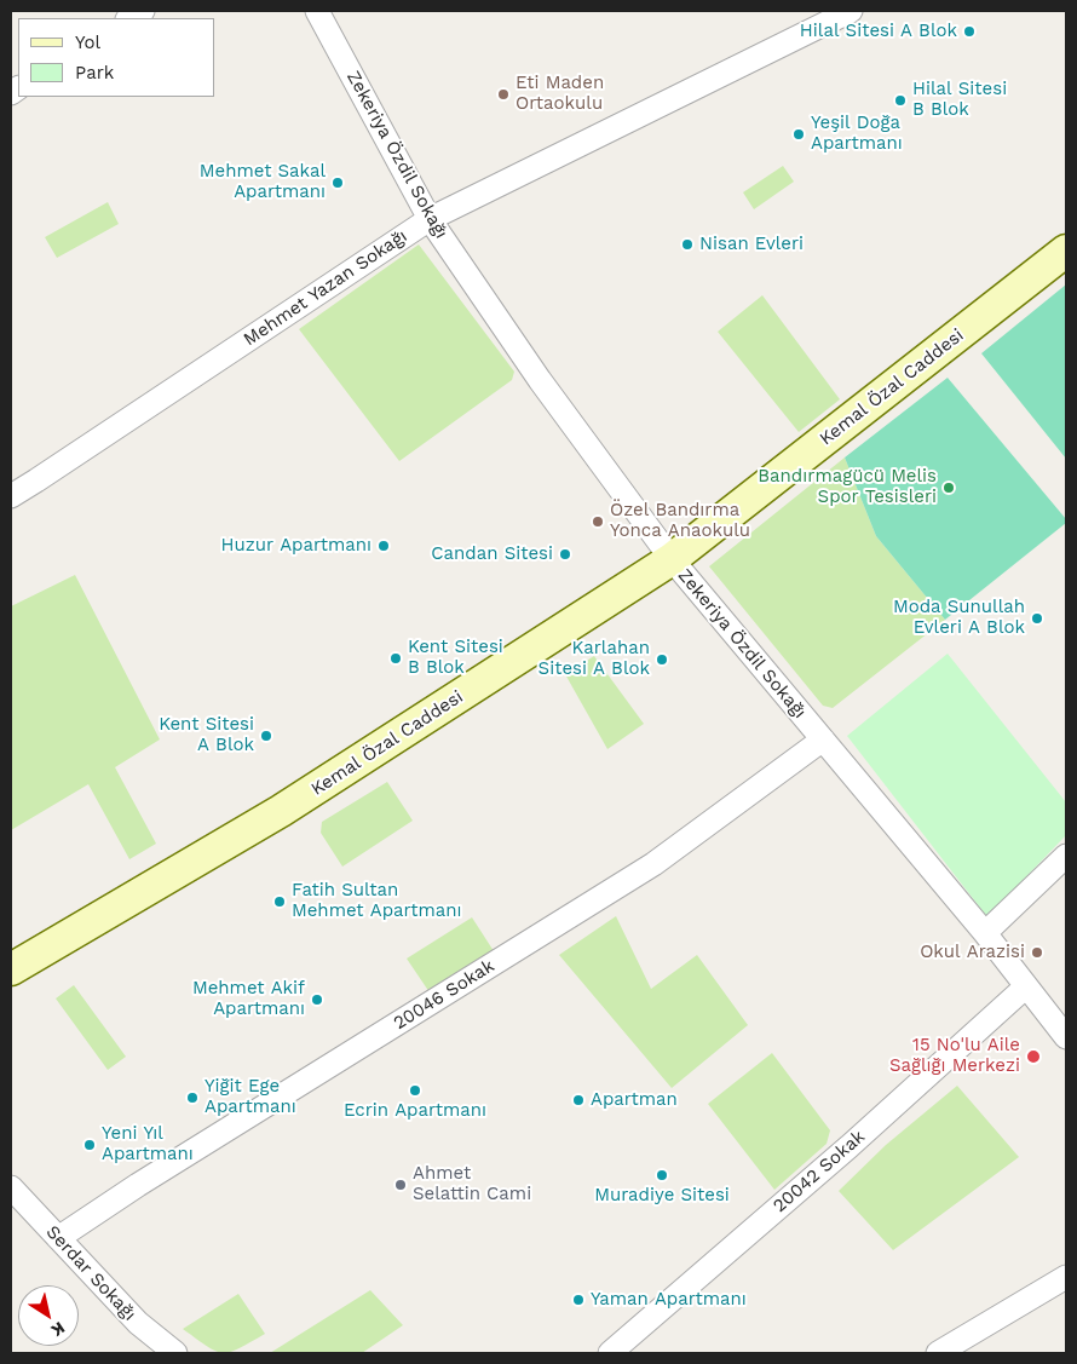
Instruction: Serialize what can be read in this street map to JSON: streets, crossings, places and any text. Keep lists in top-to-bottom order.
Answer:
{
  "streets": {
    "main road": ["Kemal Özal Caddesi"],
    "street": [
      "Zekeriya Özdil Sokağı",
      "Mehmet Yazan Sokağı",
      "20046 Sokak",
      "20042 Sokak",
      "Serdar Sokağı"
    ]
  },
  "crossings": [
    ["Zekeriya Özdil Sokağı", "Mehmet Yazan Sokağı"],
    ["Zekeriya Özdil Sokağı", "Kemal Özal Caddesi"],
    ["Zekeriya Özdil Sokağı", "20046 Sokak"],
    ["Zekeriya Özdil Sokağı", "20042 Sokak"],
    ["20046 Sokak", "Serdar Sokağı"]
  ],
  "places": [
    "Hilal Sitesi A Blok",
    "Eti Maden Ortaokulu",
    "Hilal Sitesi B Blok",
    "Yeşil Doğa Apartmanı",
    "Mehmet Sakal Apartmanı",
    "Nisan Evleri",
    "Bandırmagücü Melis Spor Tesisleri",
    "Özel Bandırma Yonca Anaokulu",
    "Huzur Apartmanı",
    "Candan Sitesi",
    "Moda Sunullah Evleri A Blok",
    "Kent Sitesi B Blok",
    "Karlahan Sitesi A Blok",
    "Kent Sitesi A Blok",
    "Fatih Sultan Mehmet Apartmanı",
    "Okul Arazisi",
    "Mehmet Akif Apartmanı",
    "15 No'lu Aile Sağlığı Merkezi",
    "Ecrin Apartmanı",
    "Yiğit Ege Apartmanı",
    "Apartman",
    "Yeni Yıl Apartmanı",
    "Muradiye Sitesi",
    "Ahmet Selattin Cami",
    "Yaman Apartmanı"
  ],
  "legend": ["Yol", "Park"],
  "north": "bottom right"
}
